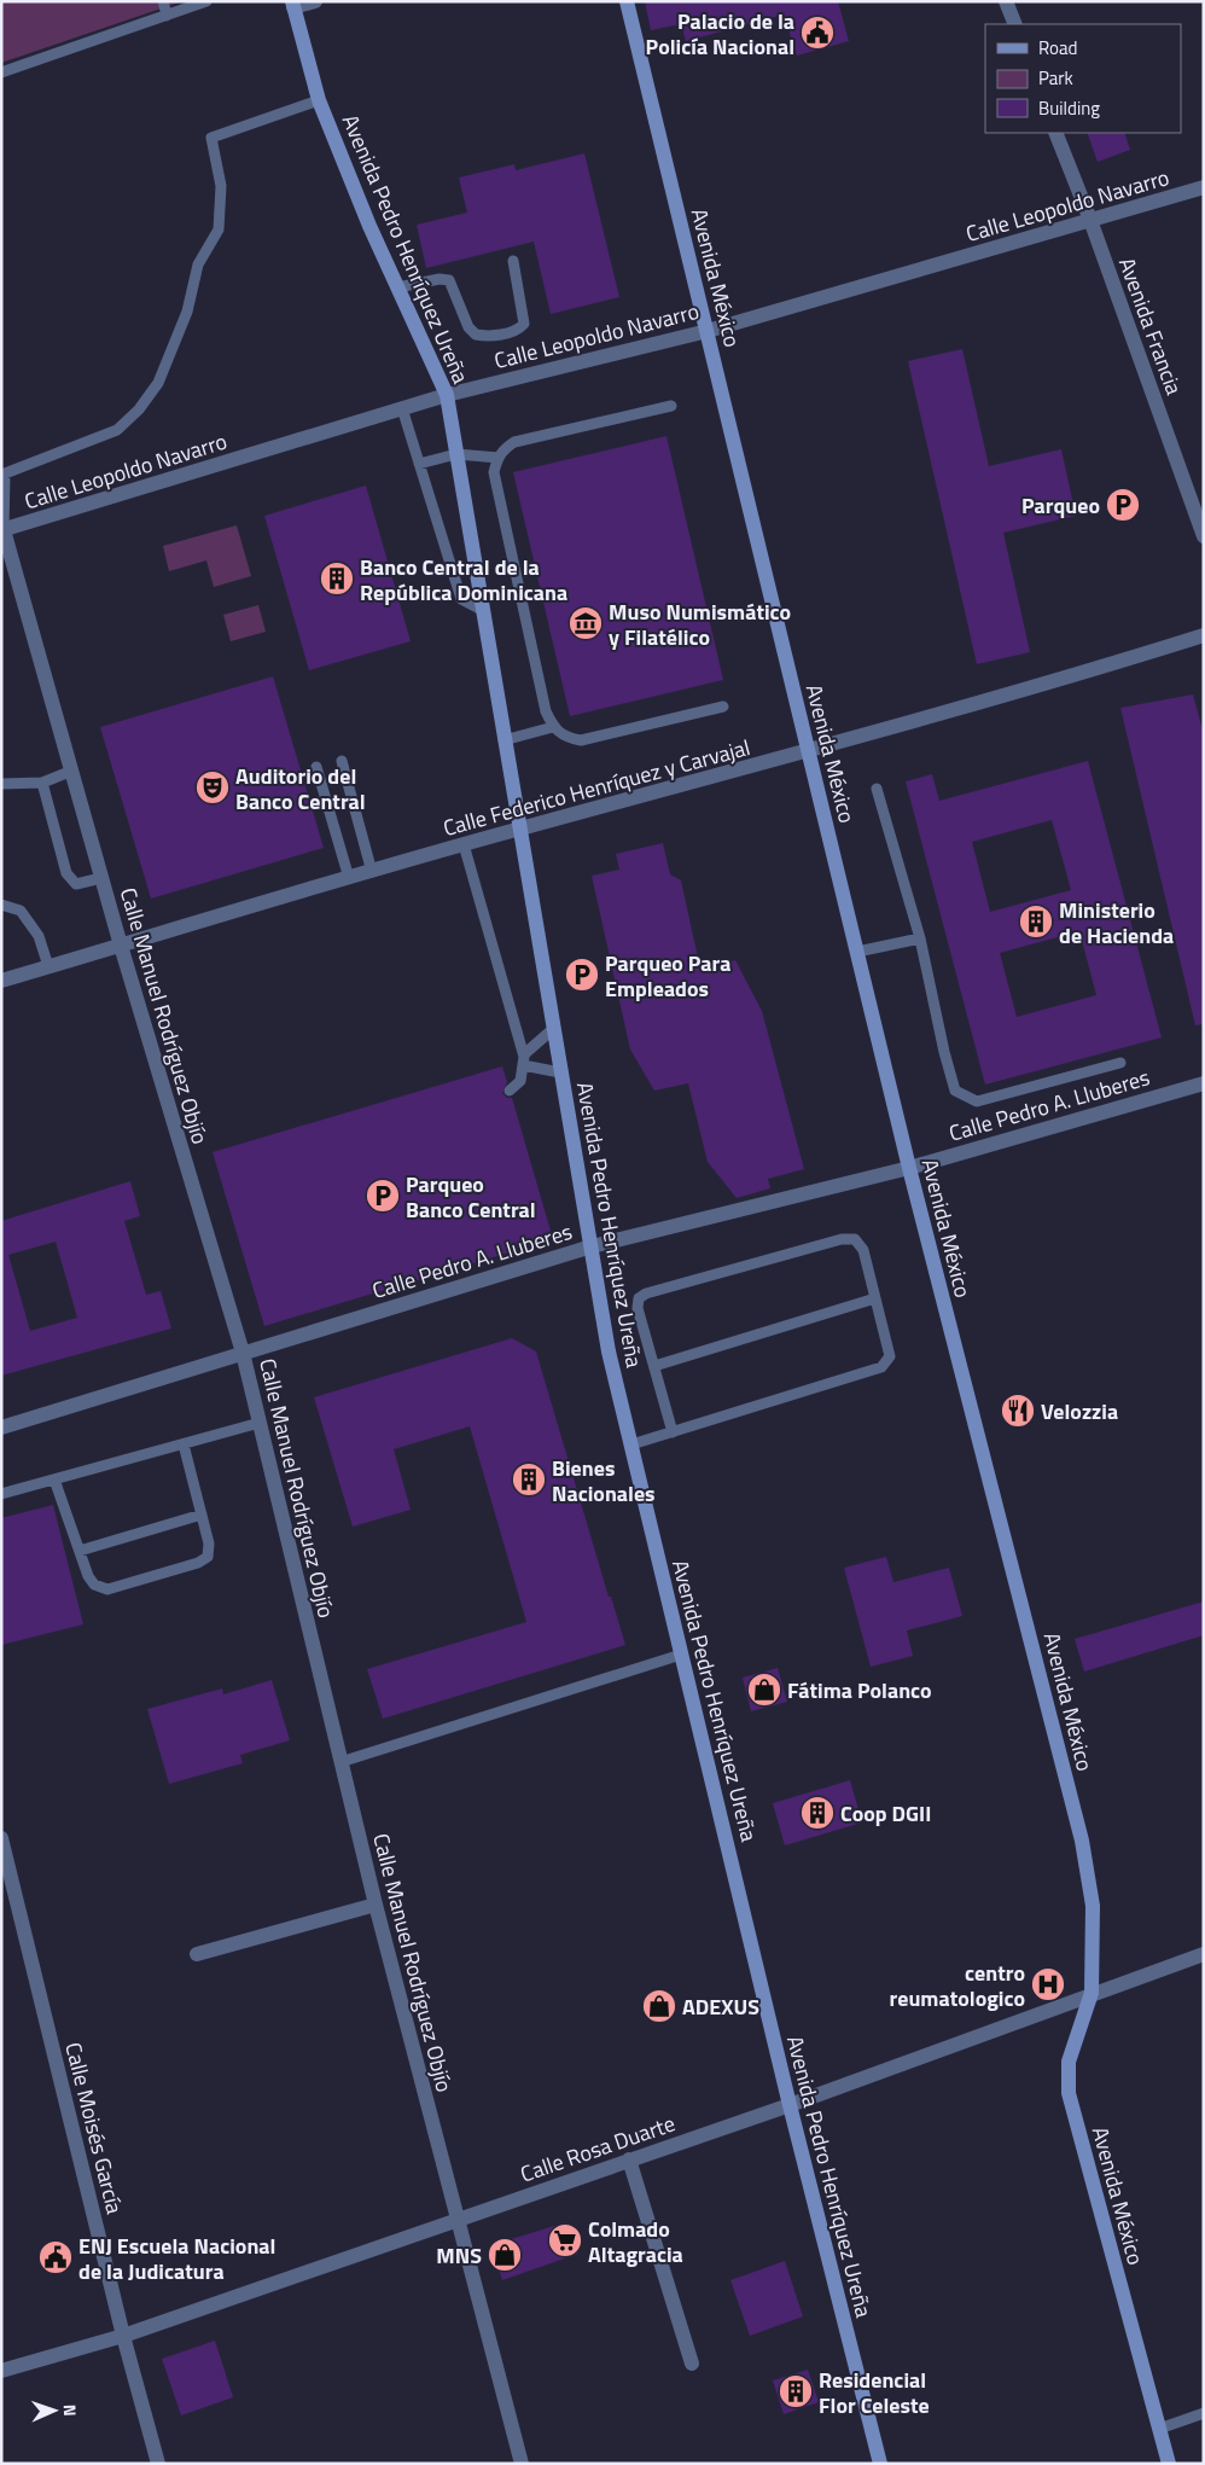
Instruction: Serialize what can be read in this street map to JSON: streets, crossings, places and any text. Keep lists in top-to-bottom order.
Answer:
{
  "streets": {
    "main road": ["Avenida Pedro Henríquez Ureña", "Avenida México"],
    "street": [
      "Calle Leopoldo Navarro",
      "Avenida Francia",
      "Calle Federico Henríquez y Carvajal",
      "Calle Manuel Rodríguez Objío",
      "Calle Pedro A. Lluberes",
      "Calle Moisés García",
      "Calle Rosa Duarte"
    ]
  },
  "crossings": [
    ["Calle Leopoldo Navarro", "Avenida Pedro Henríquez Ureña"],
    ["Calle Leopoldo Navarro", "Avenida México"],
    ["Calle Leopoldo Navarro", "Avenida Francia"],
    ["Calle Leopoldo Navarro", "Calle Manuel Rodríguez Objío"],
    ["Avenida Pedro Henríquez Ureña", "Calle Federico Henríquez y Carvajal"],
    ["Avenida Pedro Henríquez Ureña", "Calle Pedro A. Lluberes"],
    ["Avenida Pedro Henríquez Ureña", "Calle Rosa Duarte"],
    ["Avenida México", "Calle Federico Henríquez y Carvajal"],
    ["Avenida México", "Calle Pedro A. Lluberes"],
    ["Avenida México", "Calle Rosa Duarte"],
    ["Calle Federico Henríquez y Carvajal", "Calle Manuel Rodríguez Objío"],
    ["Calle Manuel Rodríguez Objío", "Calle Pedro A. Lluberes"],
    ["Calle Manuel Rodríguez Objío", "Calle Rosa Duarte"],
    ["Calle Moisés García", "Calle Rosa Duarte"]
  ],
  "places": {
    "public building": ["Palacio de la Policía Nacional", "ENJ Escuela Nacional de la Judicatura"],
    "parking": ["Parqueo", "Parqueo Para Empleados", "Parqueo Banco Central"],
    "building": [
      "Banco Central de la República Dominicana",
      "Ministerio de Hacienda",
      "Bienes Nacionales",
      "Coop DGII",
      "Residencial Flor Celeste"
    ],
    "museum": ["Muso Numismático y Filatélico"],
    "theatre": ["Auditorio del Banco Central"],
    "restaurant": ["Velozzia"],
    "shop": ["Fátima Polanco", "ADEXUS", "MNS"],
    "hospital": ["centro reumatologico"],
    "supermarket": ["Colmado Altagracia"]
  },
  "legend": ["Road", "Park", "Building"],
  "north": "right"
}
